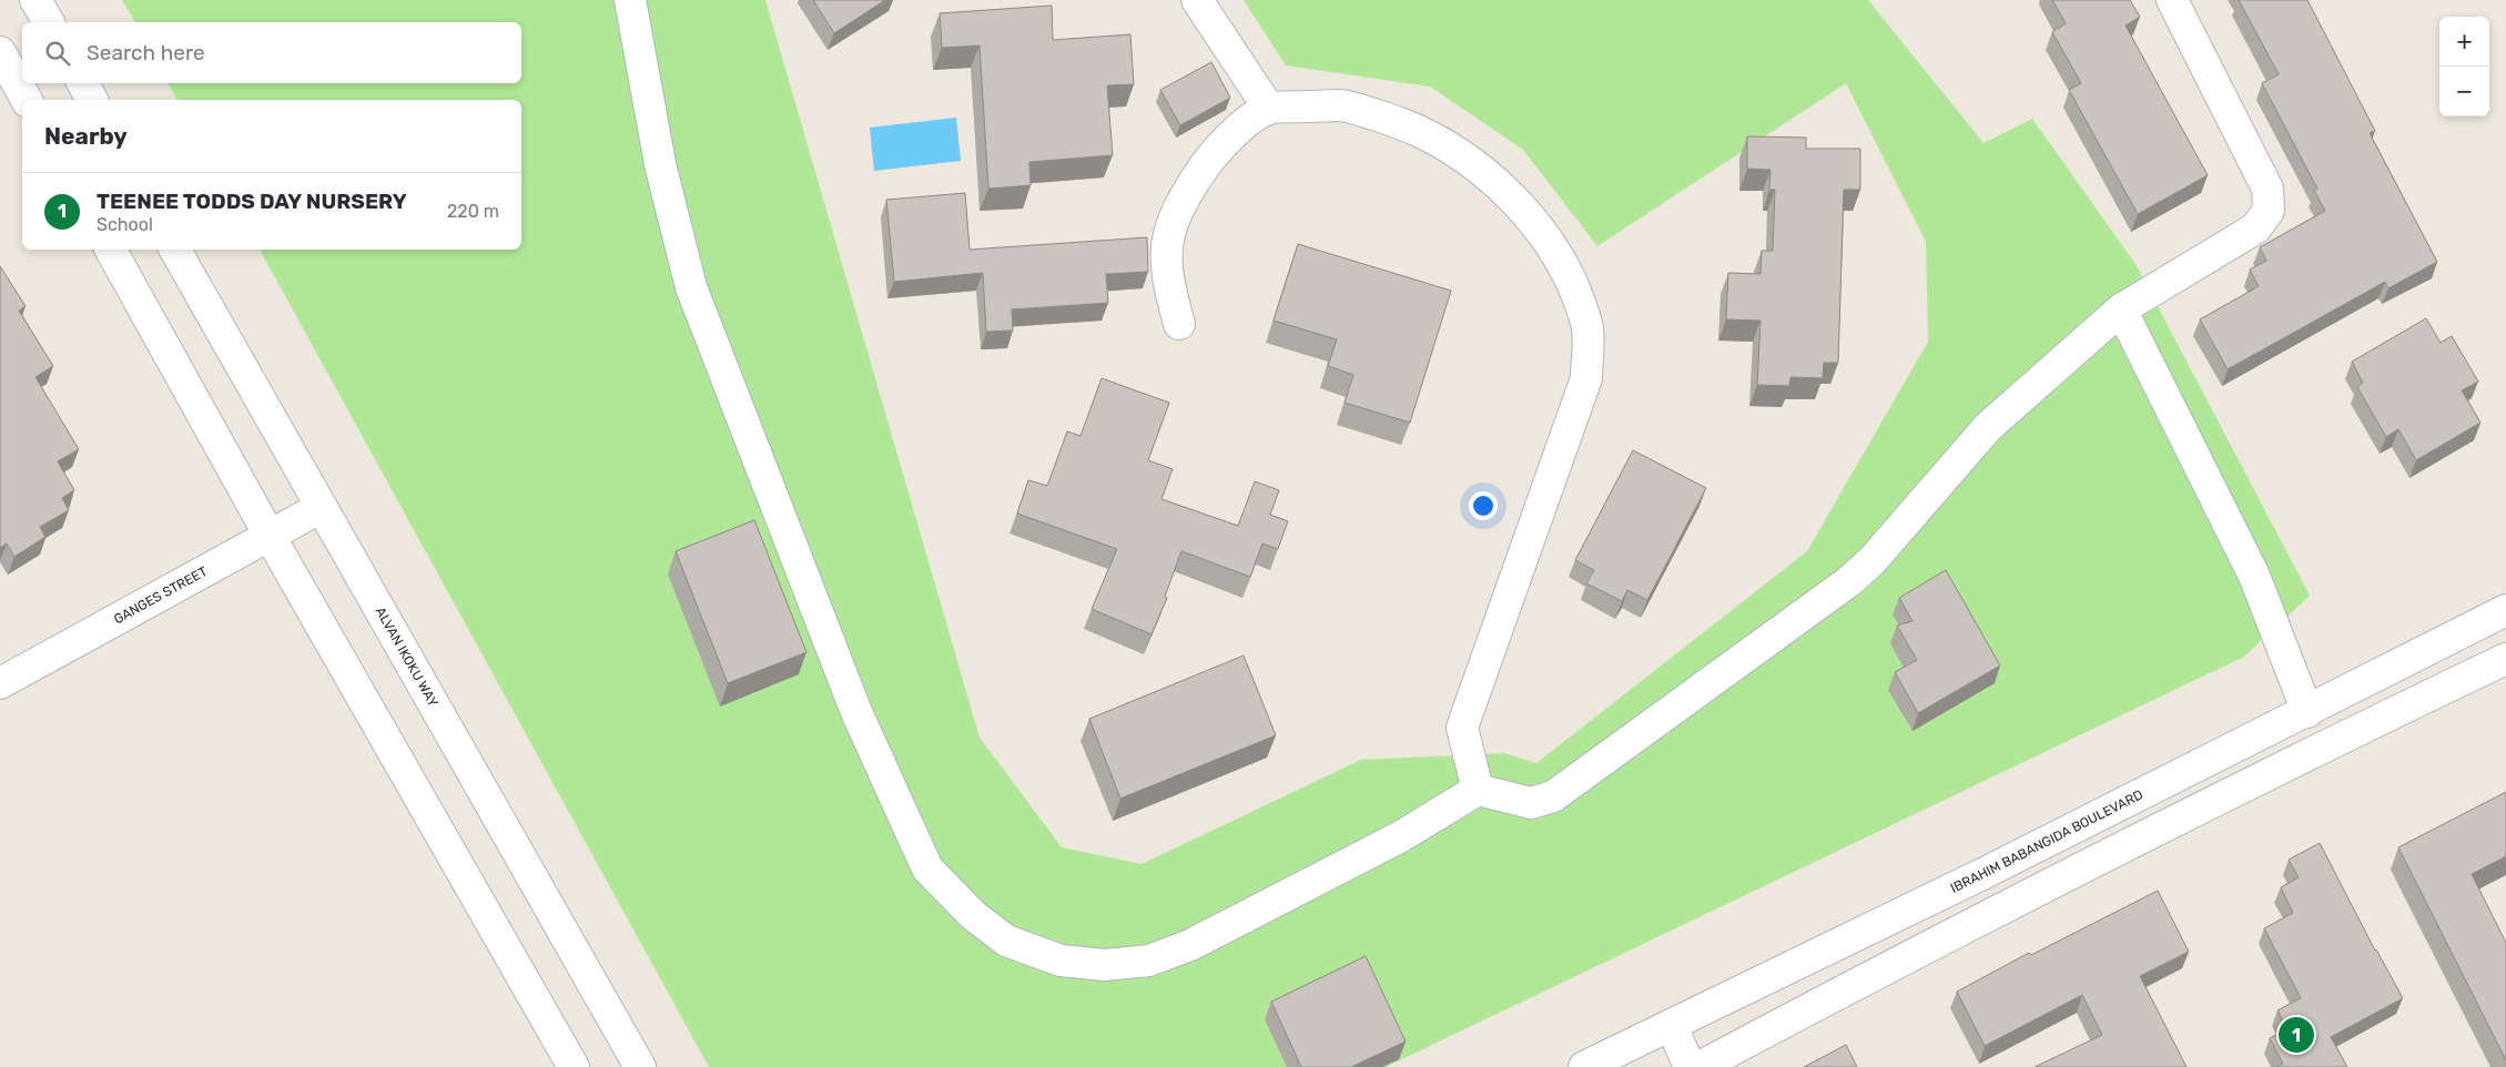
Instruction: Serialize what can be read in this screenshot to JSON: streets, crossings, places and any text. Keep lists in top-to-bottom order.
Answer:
{
  "streets": {
    "street": ["GANGES STREET", "ALVAN IKOKU WAY", "IBRAHIM BABANGIDA BOULEVARD"]
  },
  "crossings": [
    ["GANGES STREET", "ALVAN IKOKU WAY"]
  ],
  "page": {
    "map_buttons": ["+", "−"],
    "search": "Search here",
    "heading": "Nearby",
    "list": [
      {
        "mark": "1",
        "name": "TEENEE TODDS DAY NURSERY",
        "note": "School",
        "value": "220 m"
      }
    ],
    "pins": "1"
  }
}
